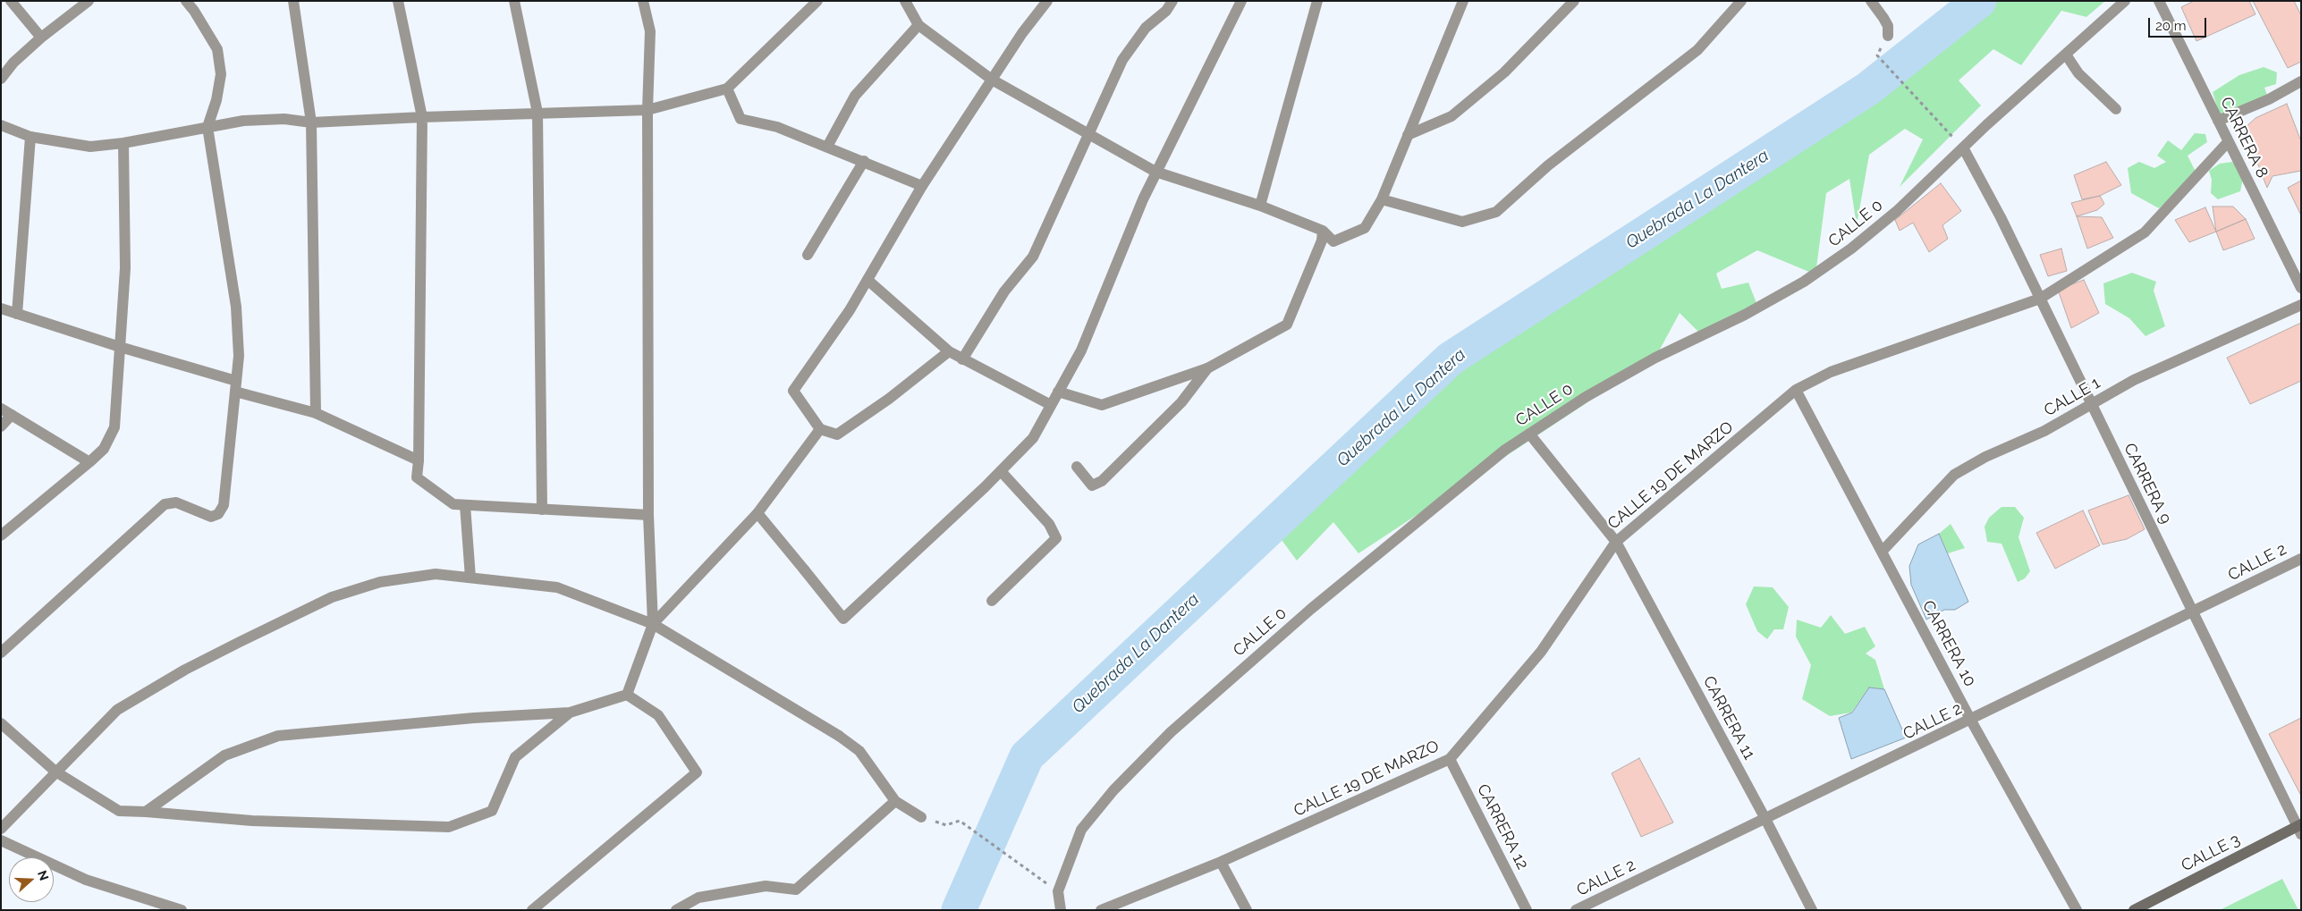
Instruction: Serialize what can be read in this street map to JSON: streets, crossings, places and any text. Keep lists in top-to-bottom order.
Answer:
{
  "streets": {
    "street": [
      "CARRERA 8",
      "CALLE 0",
      "CALLE 1",
      "CALLE 19 DE MARZO",
      "CARRERA 9",
      "CALLE 2",
      "CARRERA 10",
      "CARRERA 11",
      "CARRERA 12",
      "CALLE 3"
    ]
  },
  "crossings": [
    ["CARRERA 8", "CALLE 19 DE MARZO"],
    ["CALLE 0", "CARRERA 9"],
    ["CALLE 0", "CARRERA 11"],
    ["CALLE 1", "CARRERA 9"],
    ["CALLE 1", "CARRERA 10"],
    ["CALLE 19 DE MARZO", "CARRERA 9"],
    ["CALLE 19 DE MARZO", "CARRERA 10"],
    ["CALLE 19 DE MARZO", "CARRERA 11"],
    ["CALLE 19 DE MARZO", "CARRERA 12"],
    ["CARRERA 9", "CALLE 2"],
    ["CARRERA 9", "CALLE 3"],
    ["CALLE 2", "CARRERA 10"],
    ["CALLE 2", "CARRERA 11"]
  ],
  "water": ["Quebrada La Dantera"],
  "scale_bar": "20 m",
  "north": "right"
}
